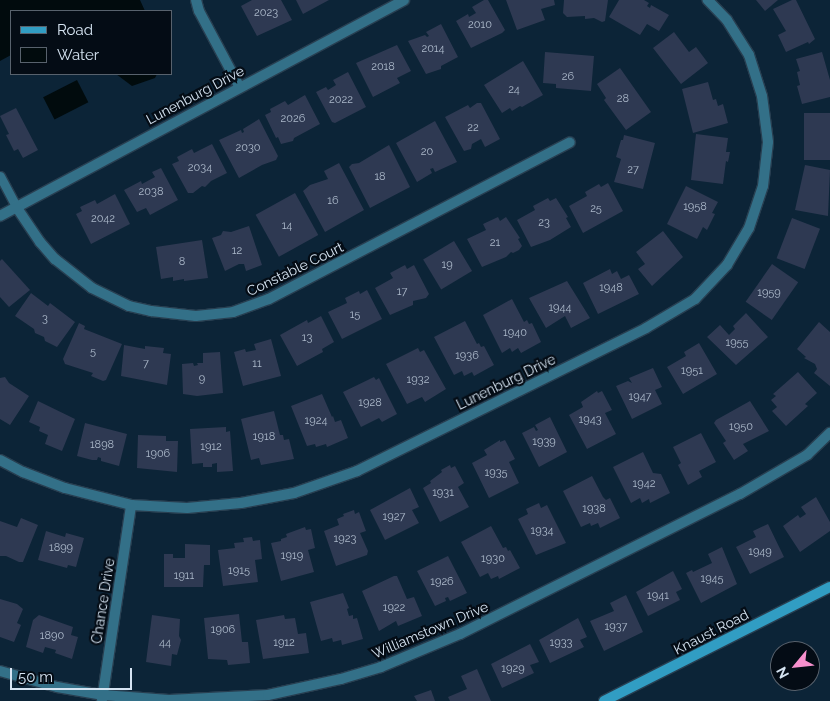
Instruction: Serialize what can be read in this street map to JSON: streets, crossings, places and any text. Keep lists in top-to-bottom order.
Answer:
{
  "streets": {
    "main road": ["Knaust Road"],
    "street": [
      "Lunenburg Drive",
      "Constable Court",
      "Chance Drive",
      "Williamstown Drive"
    ]
  },
  "crossings": [
    ["Lunenburg Drive", "Constable Court"],
    ["Lunenburg Drive", "Chance Drive"],
    ["Chance Drive", "Williamstown Drive"]
  ],
  "house_numbers": [
    "2023",
    "2010",
    "2014",
    "2018",
    "26",
    "24",
    "28",
    "2022",
    "2026",
    "22",
    "2030",
    "20",
    "2034",
    "27",
    "18",
    "2038",
    "16",
    "1958",
    "25",
    "2042",
    "23",
    "14",
    "21",
    "12",
    "8",
    "19",
    "1948",
    "17",
    "1959",
    "1944",
    "15",
    "3",
    "1940",
    "13",
    "1955",
    "5",
    "1936",
    "7",
    "11",
    "1951",
    "9",
    "1932",
    "1947",
    "1928",
    "1943",
    "1924",
    "1950",
    "1918",
    "1939",
    "1898",
    "1912",
    "1906",
    "1935",
    "1942",
    "1931",
    "1938",
    "1927",
    "1934",
    "1923",
    "1899",
    "1949",
    "1919",
    "1930",
    "1915",
    "1911",
    "1945",
    "1926",
    "1941",
    "1922",
    "1937",
    "1906",
    "1890",
    "44",
    "1912",
    "1933",
    "1929"
  ],
  "legend": ["Road", "Water"],
  "scale_bar": "50 m",
  "north": "bottom left"
}
